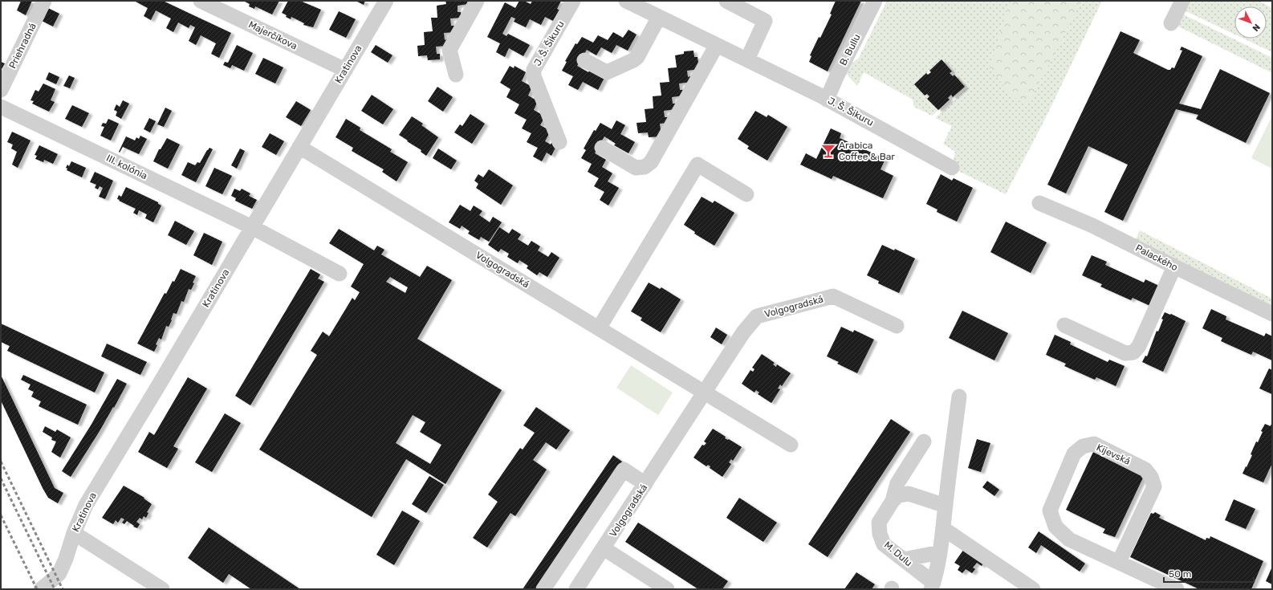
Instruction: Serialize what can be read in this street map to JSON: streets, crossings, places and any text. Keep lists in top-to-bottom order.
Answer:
{
  "streets": {
    "street": [
      "Majerčíkova",
      "J. Š. Šikuru",
      "Priehradná",
      "B. Bullu",
      "Kratinova",
      "III. kolónia",
      "Palackého",
      "Volgogradská",
      "Kijevská",
      "M. Dulu"
    ]
  },
  "crossings": [
    ["Majerčíkova", "Kratinova"],
    ["J. Š. Šikuru", "B. Bullu"],
    ["Kratinova", "III. kolónia"],
    ["Kratinova", "Volgogradská"]
  ],
  "places": {
    "bar": ["Arabica Coffee & Bar"]
  },
  "scale_bar": "50 m",
  "north": "bottom right"
}
